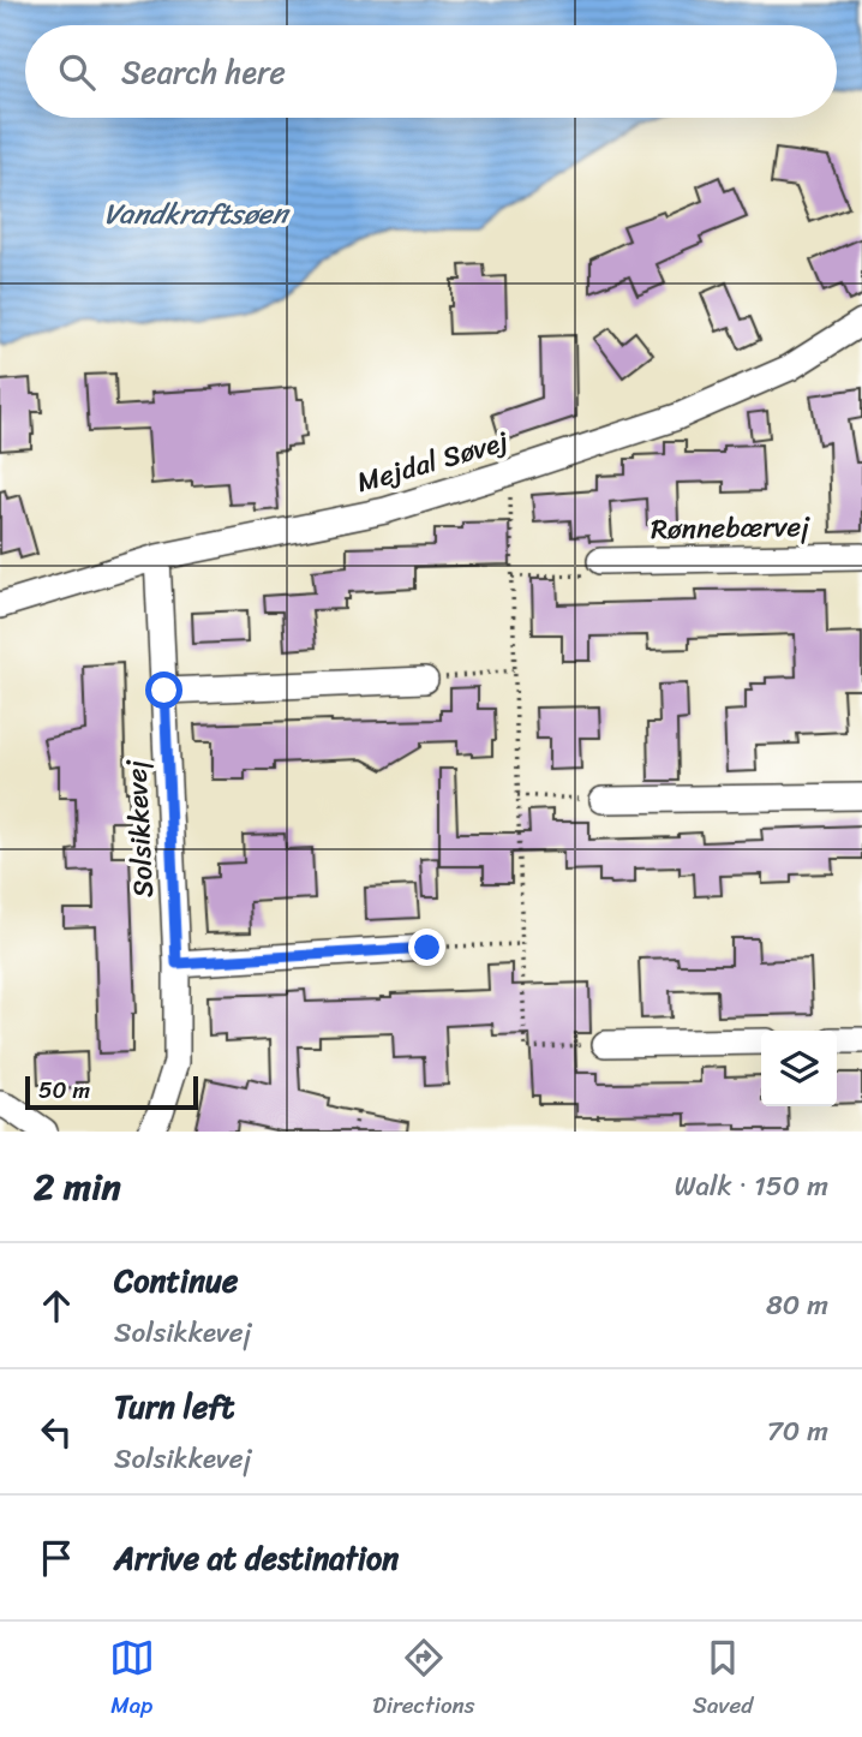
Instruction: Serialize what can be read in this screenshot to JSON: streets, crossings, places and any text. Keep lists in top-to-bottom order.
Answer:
{
  "streets": {
    "street": ["Mejdal Søvej", "Rønnebærvej", "Solsikkevej"]
  },
  "crossings": [
    ["Mejdal Søvej", "Solsikkevej"]
  ],
  "water": ["Vandkraftsøen"],
  "scale_bar": "50 m",
  "page": {
    "search": "Search here",
    "scale": "50 m",
    "heading": ["2 min", "Walk · 150 m"],
    "list": [
      ["Continue", "Solsikkevej", "80 m"],
      ["Turn left", "Solsikkevej", "70 m"],
      "Arrive at destination"
    ],
    "nav": ["Map", "Directions", "Saved"]
  }
}
